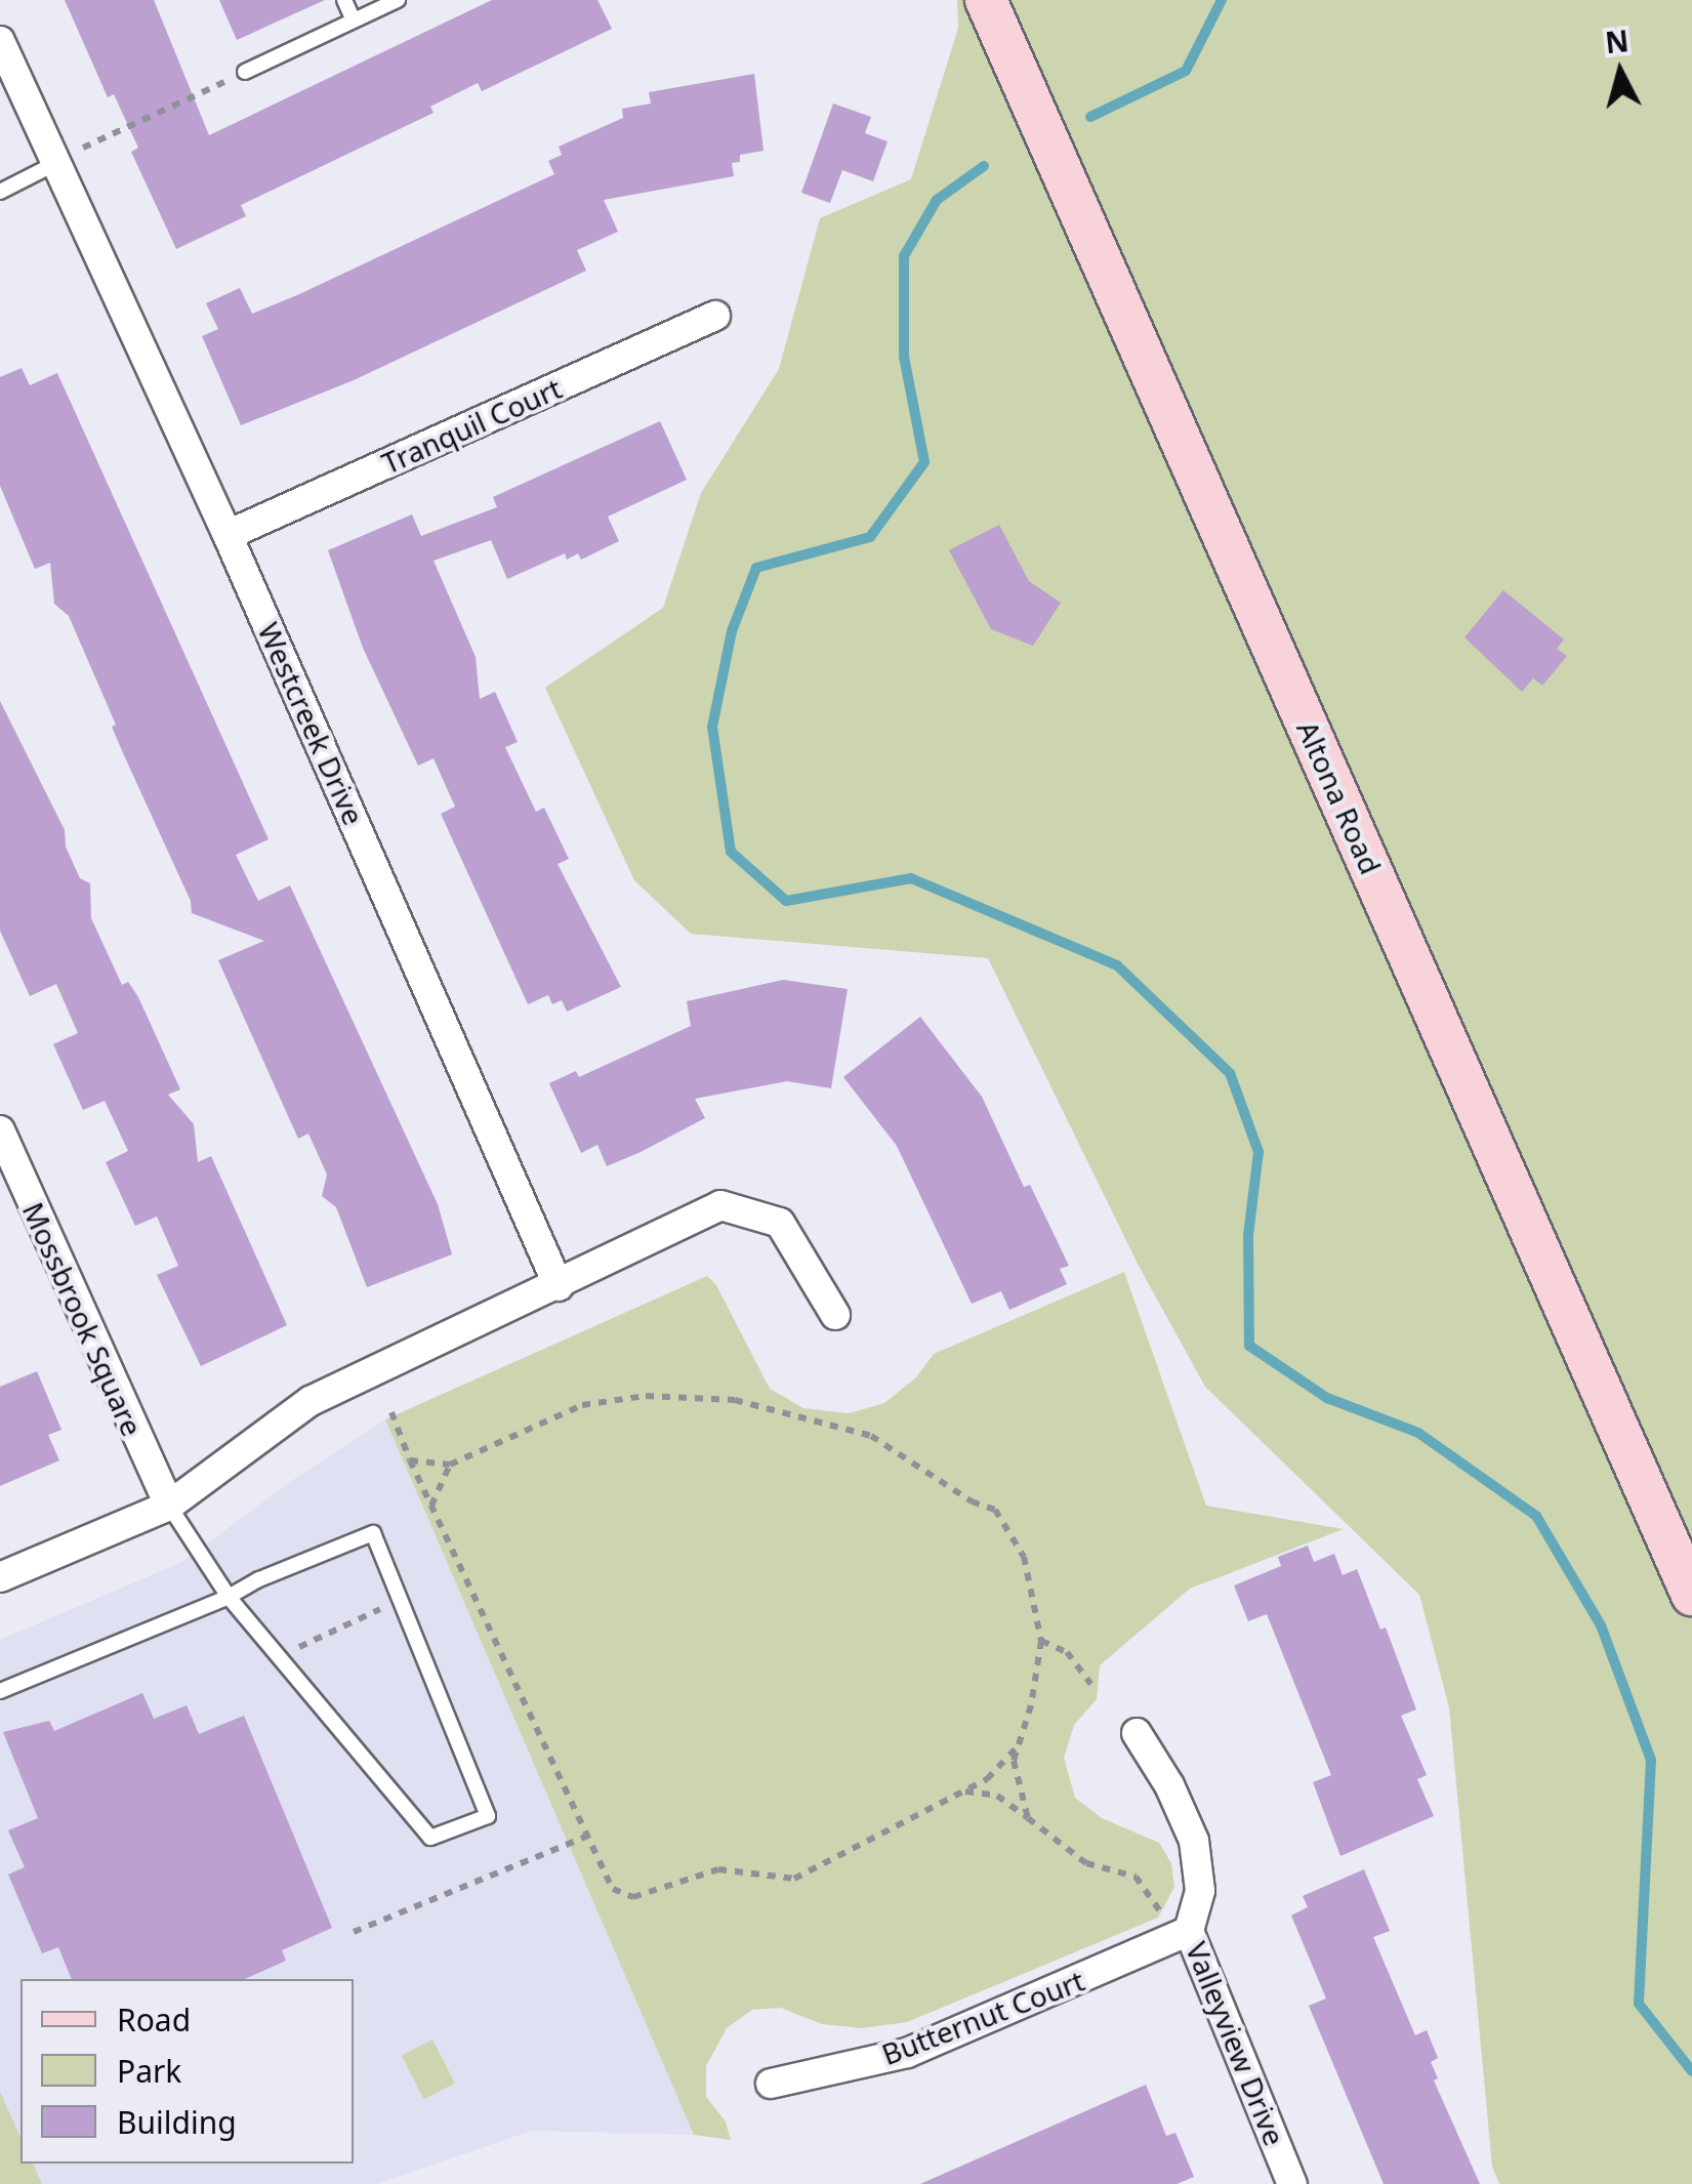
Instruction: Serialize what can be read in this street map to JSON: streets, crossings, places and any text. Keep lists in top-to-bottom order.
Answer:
{
  "streets": {
    "main road": ["Altona Road"],
    "street": [
      "Tranquil Court",
      "Westcreek Drive",
      "Mossbrook Square",
      "Butternut Court",
      "Valleyview Drive"
    ]
  },
  "crossings": [
    ["Tranquil Court", "Westcreek Drive"],
    ["Butternut Court", "Valleyview Drive"]
  ],
  "legend": ["Road", "Park", "Building"],
  "north": "top"
}
